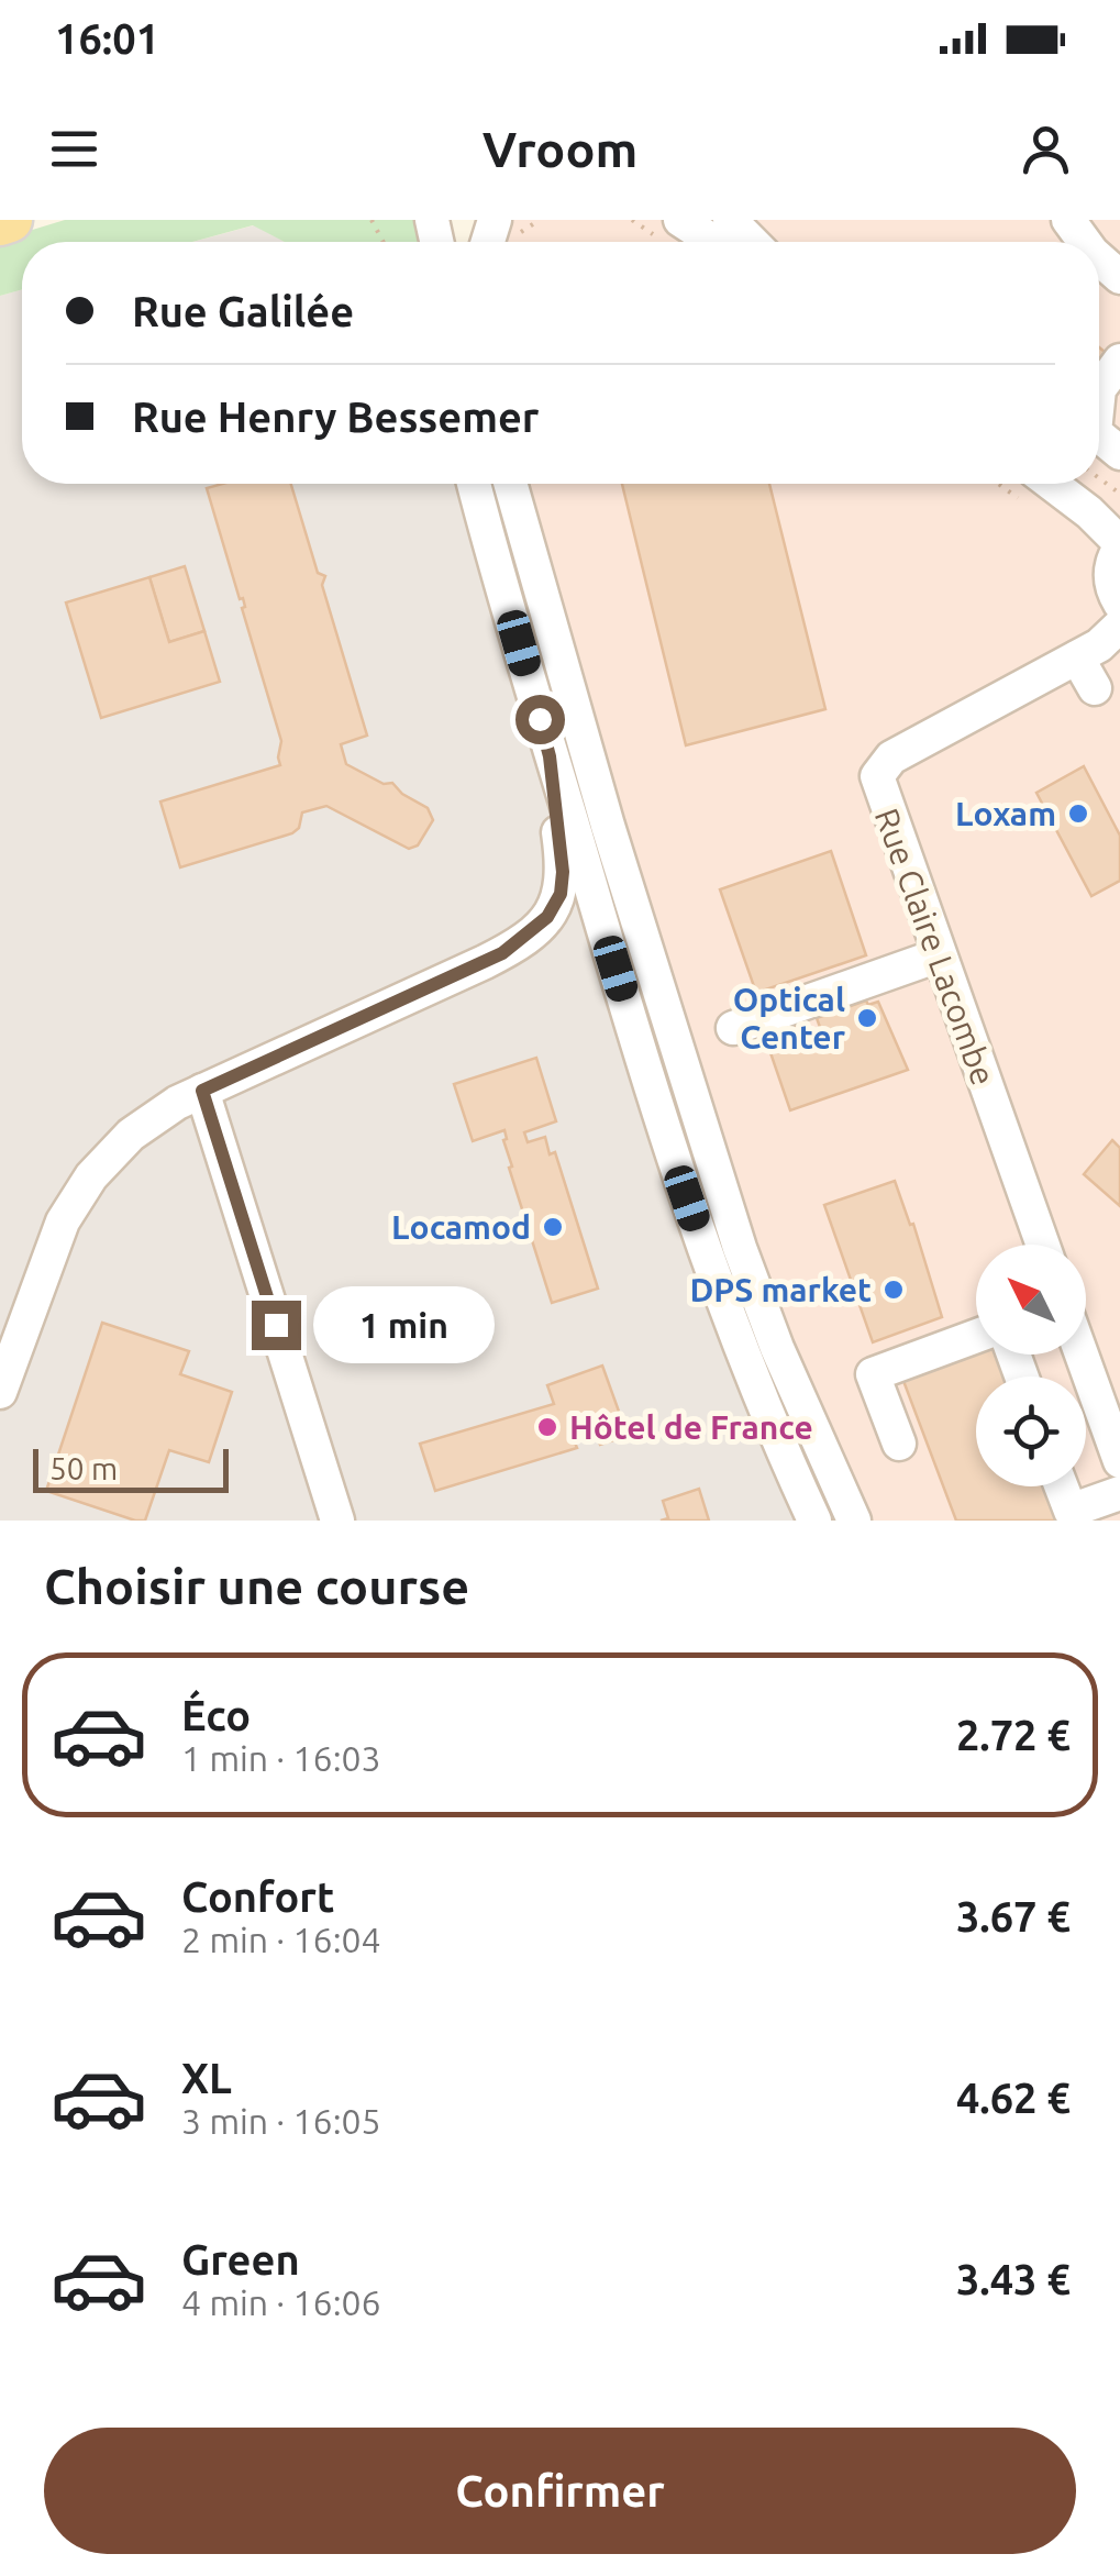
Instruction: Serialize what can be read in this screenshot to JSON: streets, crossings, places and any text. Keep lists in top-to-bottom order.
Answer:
{
  "streets": {
    "street": ["Rue Claire Lacombe"]
  },
  "places": [
    "Loxam",
    "Optical Center",
    "Locamod",
    "DPS market",
    "Hôtel de France"
  ],
  "scale_bar": "50 m",
  "north": "top left",
  "page": {
    "status": "16:01",
    "header": "Vroom",
    "banner": ["Rue Galilée", "Rue Henry Bessemer"],
    "bubble": "1 min",
    "scale": "50 m",
    "heading": "Choisir une course",
    "list": [
      {
        "name": "Éco",
        "note": "1 min · 16:03",
        "value": "2.72 €"
      },
      {
        "name": "Confort",
        "note": "2 min · 16:04",
        "value": "3.67 €"
      },
      {
        "name": "XL",
        "note": "3 min · 16:05",
        "value": "4.62 €"
      },
      {
        "name": "Green",
        "note": "4 min · 16:06",
        "value": "3.43 €"
      }
    ],
    "buttons": "Confirmer"
  }
}
